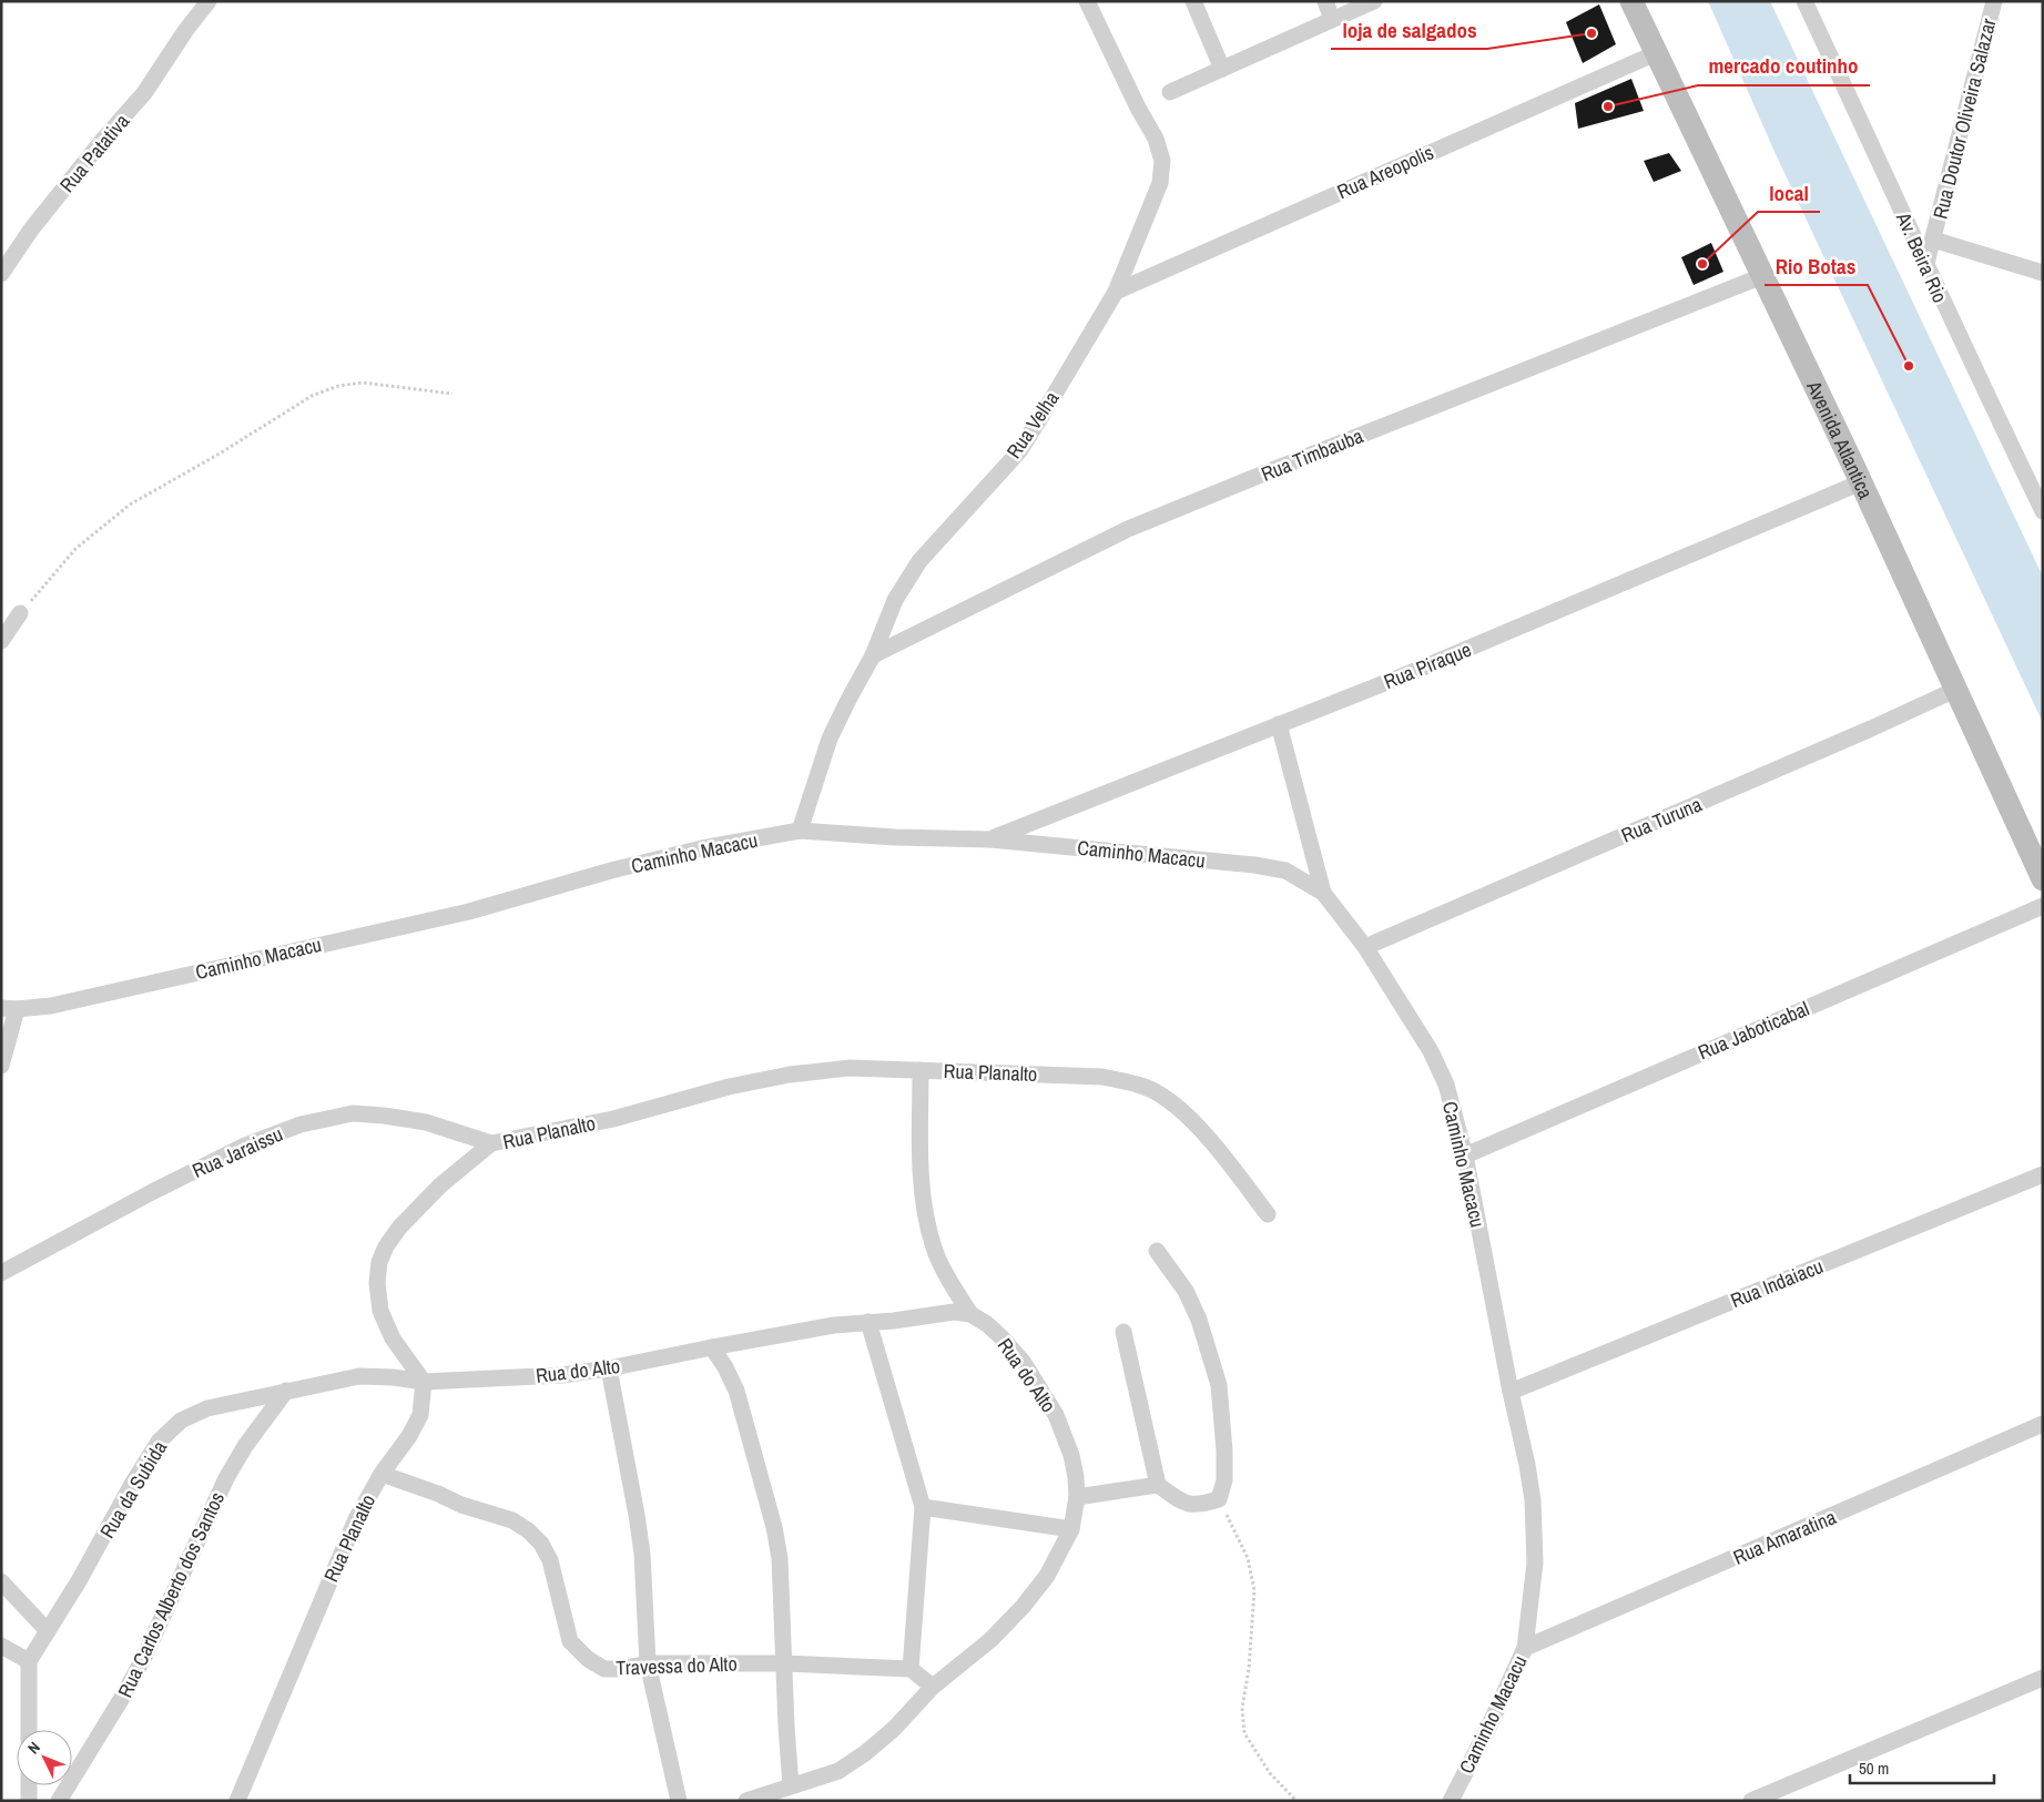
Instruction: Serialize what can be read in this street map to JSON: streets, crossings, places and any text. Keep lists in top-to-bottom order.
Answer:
{
  "streets": {
    "street": [
      "Rua Doutor Oliveira Salazar",
      "Rua Patativa",
      "Rua Areopolis",
      "Av. Beira Rio",
      "Rua Velha",
      "Avenida Atlantica",
      "Rua Timbauba",
      "Rua Piraque",
      "Rua Turuna",
      "Caminho Macacu",
      "Rua Jaboticabal",
      "Rua Planalto",
      "Rua Jaraissu",
      "Rua Indaiacu",
      "Rua do Alto",
      "Rua da Subida",
      "Rua Amaratina",
      "Rua Carlos Alberto dos Santos",
      "Travessa do Alto"
    ]
  },
  "crossings": [
    ["Rua Doutor Oliveira Salazar", "Av. Beira Rio"],
    ["Rua Areopolis", "Rua Velha"],
    ["Rua Areopolis", "Avenida Atlantica"],
    ["Rua Velha", "Rua Timbauba"],
    ["Rua Velha", "Caminho Macacu"],
    ["Avenida Atlantica", "Rua Timbauba"],
    ["Avenida Atlantica", "Rua Piraque"],
    ["Avenida Atlantica", "Rua Turuna"],
    ["Rua Piraque", "Caminho Macacu"],
    ["Rua Turuna", "Caminho Macacu"],
    ["Caminho Macacu", "Rua Jaboticabal"],
    ["Caminho Macacu", "Rua Indaiacu"],
    ["Caminho Macacu", "Rua Amaratina"],
    ["Rua Planalto", "Rua Jaraissu"],
    ["Rua Planalto", "Rua do Alto"],
    ["Rua Planalto", "Rua da Subida"],
    ["Rua Planalto", "Travessa do Alto"],
    ["Rua do Alto", "Rua da Subida"],
    ["Rua da Subida", "Rua Carlos Alberto dos Santos"]
  ],
  "places": [
    "loja de salgados",
    "mercado coutinho",
    "local",
    "Rio Botas"
  ],
  "scale_bar": "50 m",
  "north": "top left"
}
